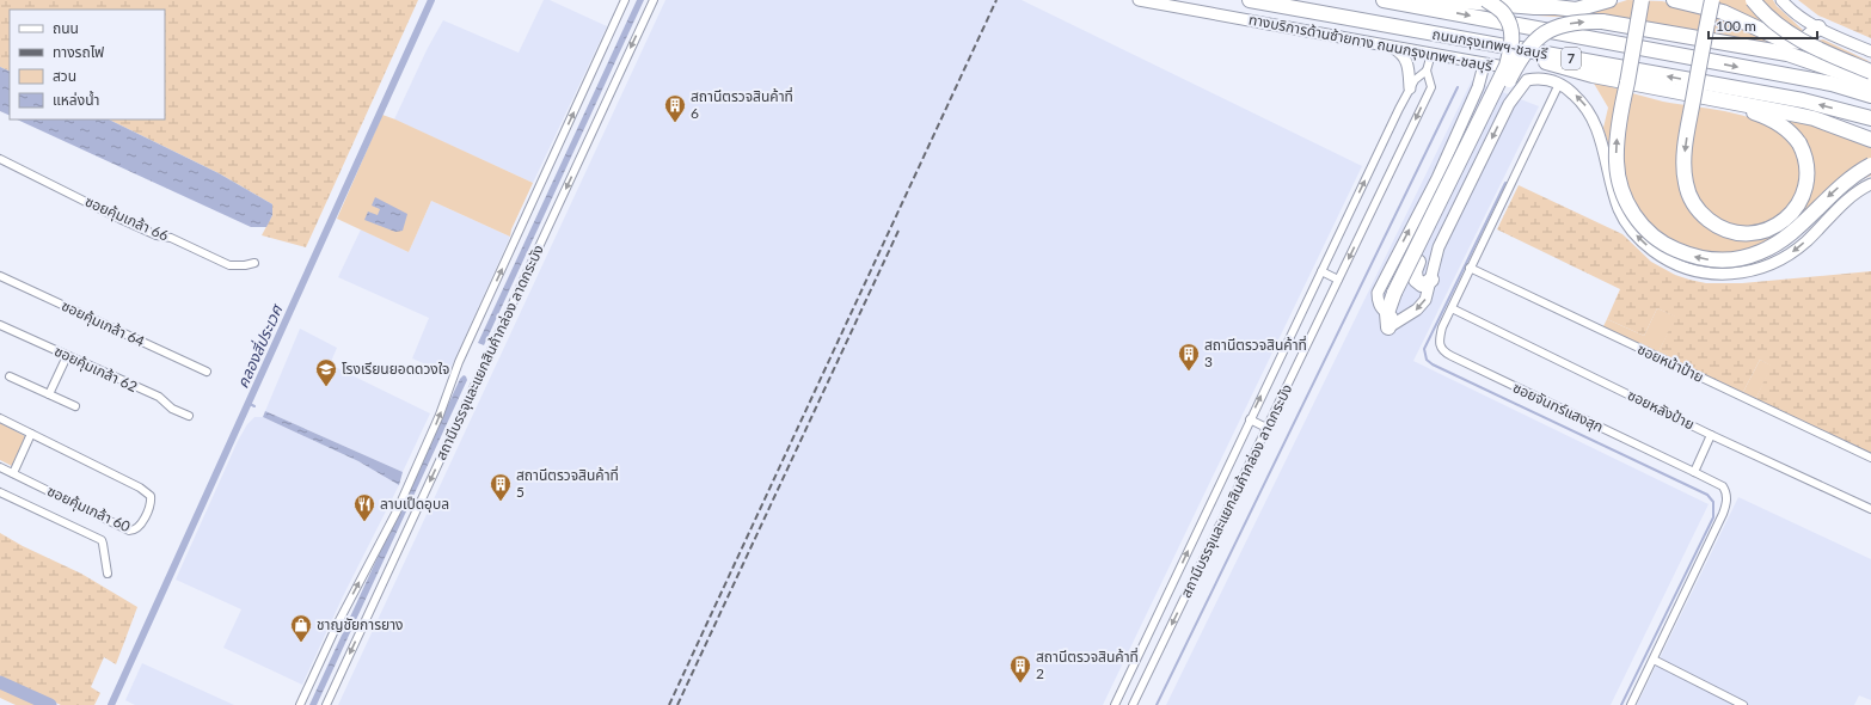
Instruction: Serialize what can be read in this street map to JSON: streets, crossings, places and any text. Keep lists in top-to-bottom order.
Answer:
{
  "streets": {
    "highway": ["ถนนกรุงเทพฯ-ชลบุรี", "7"],
    "main road": ["ทางบริการด้านซ้ายทาง ถนนกรุงเทพฯ-ชลบุรี"],
    "street": [
      "ซอยคุ้มเกล้า 66",
      "ซอยคุ้มเกล้า 64",
      "สถานีบรรจุและแยกสินค้ากล่อง ลาดกระบัง",
      "ซอยหน้าป้าย",
      "ซอยคุ้มเกล้า 62",
      "ซอยจันทร์แสงสุก",
      "ซอยหลังป้าย",
      "ซอยคุ้มเกล้า 60"
    ]
  },
  "crossings": [
    ["ซอยหน้าป้าย", "ซอยจันทร์แสงสุก"],
    ["ซอยจันทร์แสงสุก", "ซอยหลังป้าย"]
  ],
  "water": ["คลองสี่ประเวศ"],
  "places": {
    "building": [
      "สถานีตรวจสินค้าที่ 6",
      "สถานีตรวจสินค้าที่ 3",
      "สถานีตรวจสินค้าที่ 5",
      "สถานีตรวจสินค้าที่ 2"
    ],
    "school or university": ["โรงเรียนยอดดวงใจ"],
    "restaurant": ["ลาบเป็ดอุบล"],
    "shop": ["ชาญชัยการยาง"]
  },
  "legend": [
    "ถนน",
    "ทางรถไฟ",
    "สวน",
    "แหล่งน้ำ"
  ],
  "scale_bar": "100 m"
}
